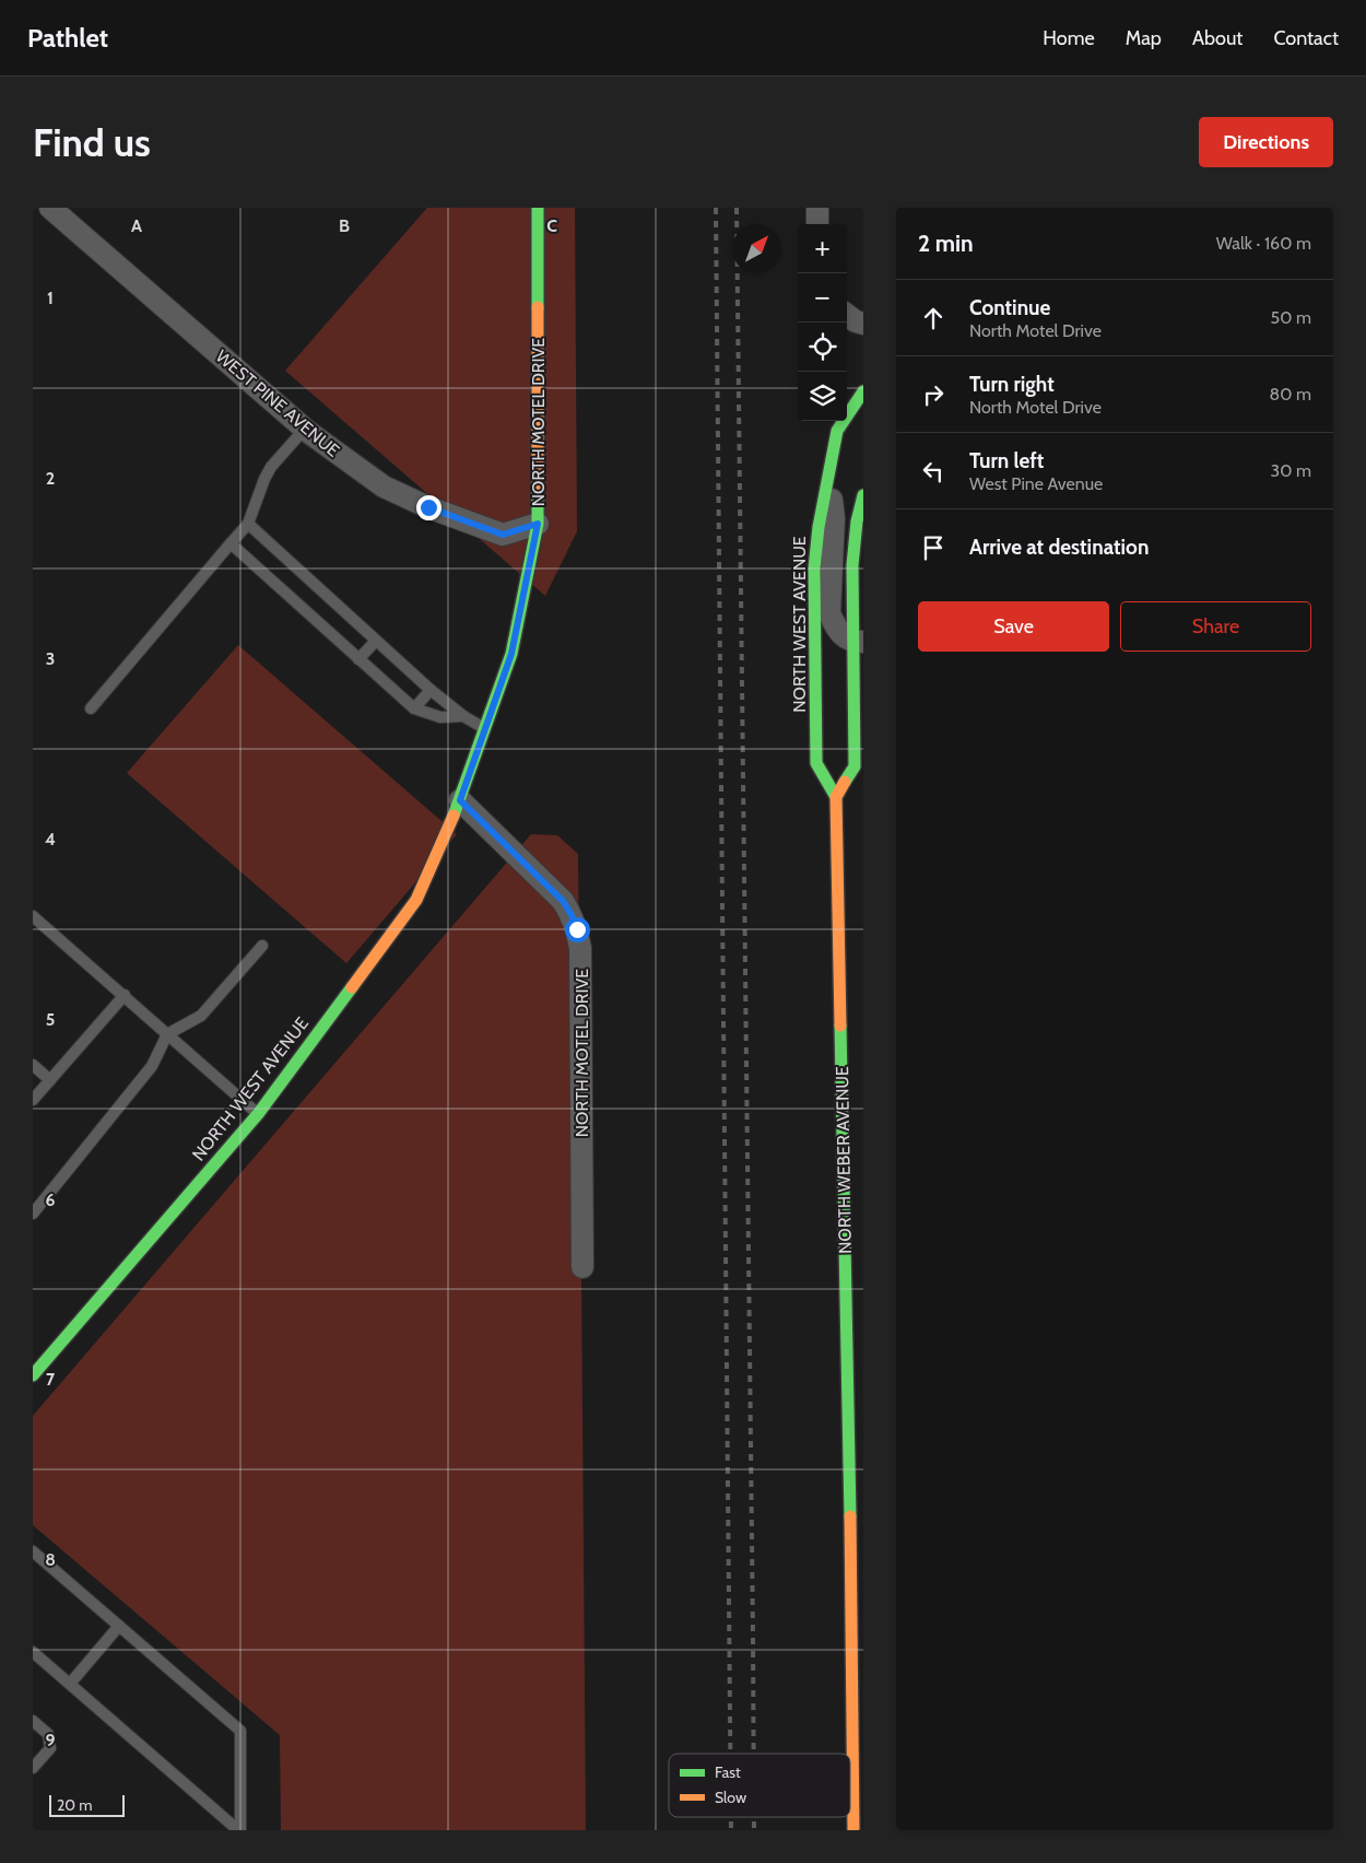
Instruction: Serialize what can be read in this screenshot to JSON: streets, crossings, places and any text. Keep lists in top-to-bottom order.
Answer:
{
  "streets": {
    "street": [
      "WEST PINE AVENUE",
      "NORTH MOTEL DRIVE",
      "NORTH WEST AVENUE",
      "NORTH WEBER AVENUE"
    ]
  },
  "crossings": [
    ["WEST PINE AVENUE", "NORTH MOTEL DRIVE"],
    ["NORTH MOTEL DRIVE", "NORTH WEST AVENUE"],
    ["NORTH WEST AVENUE", "NORTH WEBER AVENUE"]
  ],
  "legend": ["Fast", "Slow"],
  "scale_bar": "20 m",
  "north": "top right",
  "page": {
    "header": "Pathlet",
    "nav": [
      "Home",
      "Map",
      "About",
      "Contact"
    ],
    "buttons": [
      "Directions",
      ["Save", "Share"]
    ],
    "title": "Find us",
    "heading": ["2 min", "Walk · 160 m"],
    "map_buttons": ["+", "−"],
    "list": [
      ["Continue", "North Motel Drive", "50 m"],
      ["Turn right", "North Motel Drive", "80 m"],
      ["Turn left", "West Pine Avenue", "30 m"],
      "Arrive at destination"
    ],
    "scale": "20 m"
  },
  "grid": {
    "columns": ["A", "B", "C"],
    "rows": [
      "1",
      "2",
      "3",
      "4",
      "5",
      "6",
      "7",
      "8",
      "9"
    ]
  }
}
